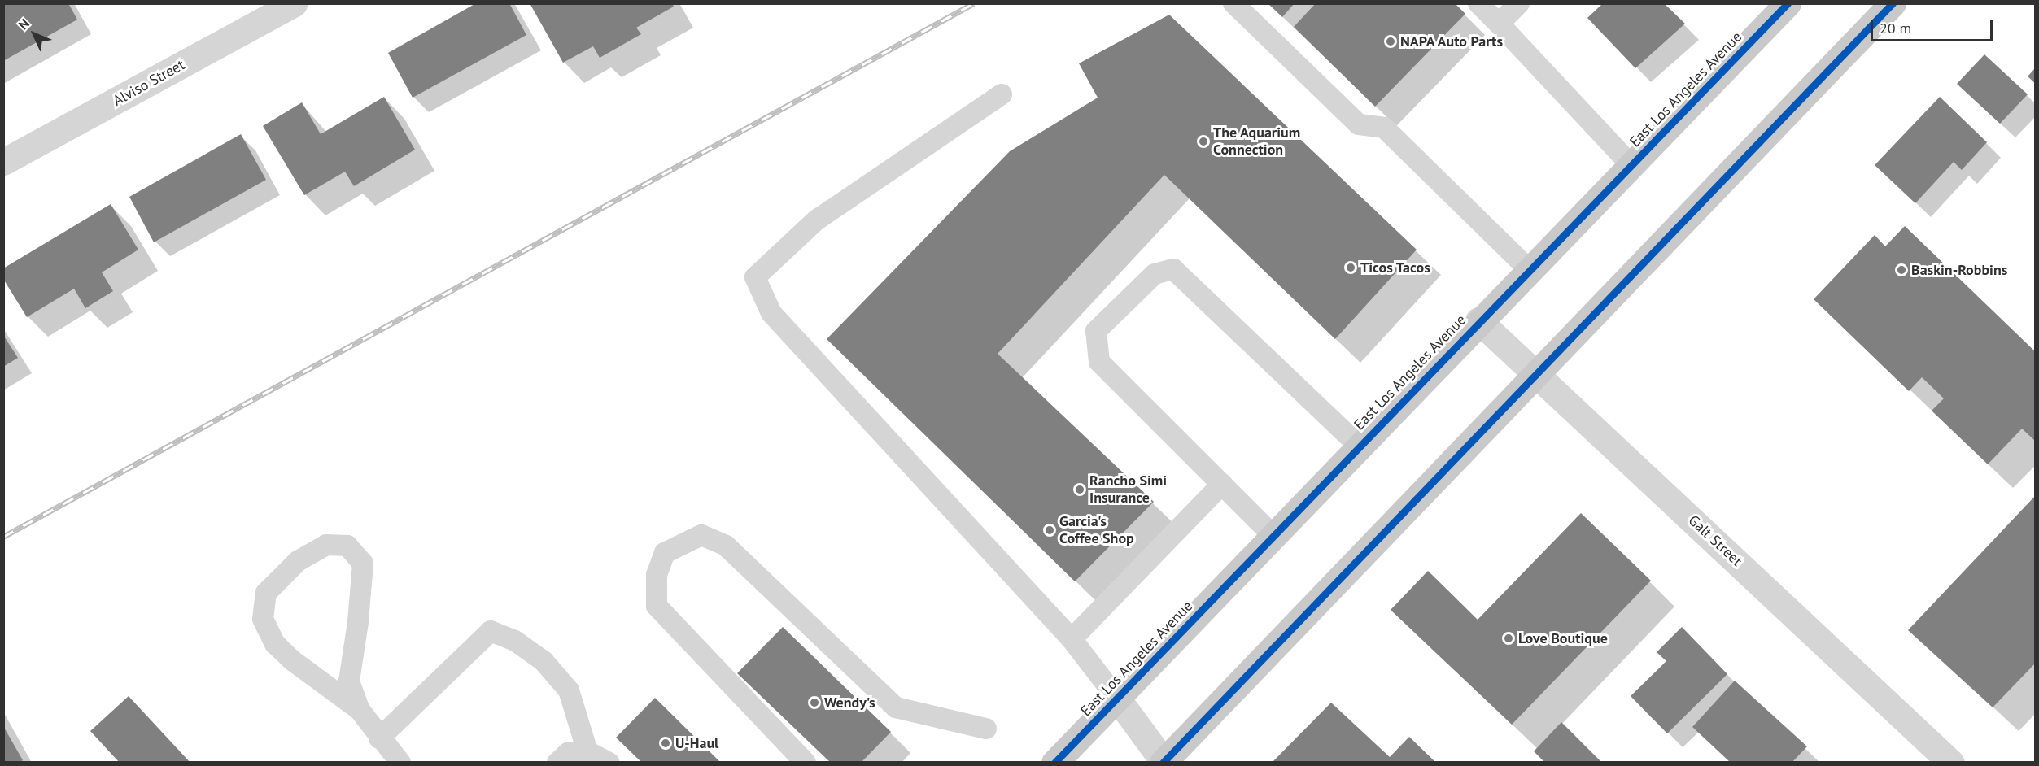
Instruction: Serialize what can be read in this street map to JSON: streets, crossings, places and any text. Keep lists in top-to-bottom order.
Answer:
{
  "streets": {
    "main road": ["East Los Angeles Avenue"],
    "street": ["Alviso Street", "Galt Street"]
  },
  "crossings": [
    ["East Los Angeles Avenue", "Galt Street"]
  ],
  "places": [
    "NAPA Auto Parts",
    "The Aquarium Connection",
    "Ticos Tacos",
    "Baskin-Robbins",
    "Rancho Simi Insurance",
    "Garcia's Coffee Shop",
    "Love Boutique",
    "Wendy's",
    "U-Haul"
  ],
  "scale_bar": "20 m",
  "north": "top left"
}
